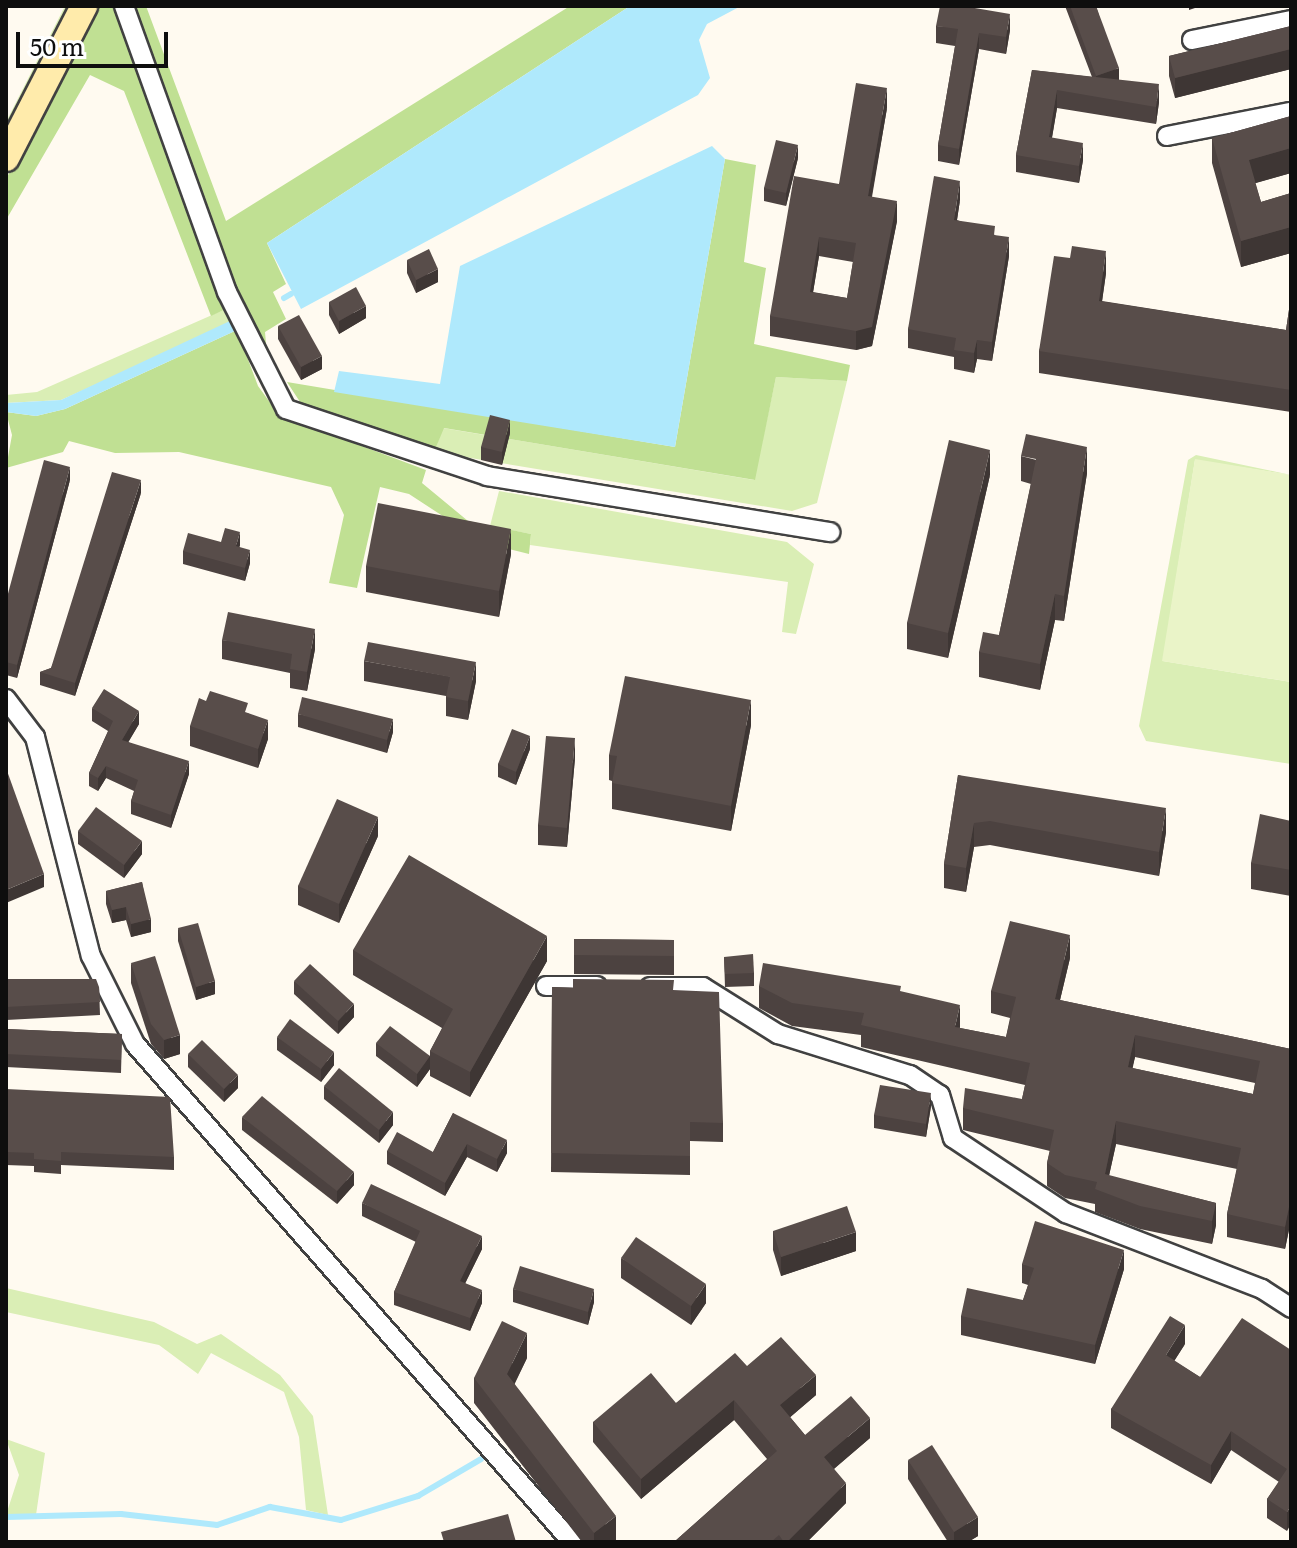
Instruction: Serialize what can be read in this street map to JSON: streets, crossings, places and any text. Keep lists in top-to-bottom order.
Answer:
{
  "scale_bar": "50 m"
}
